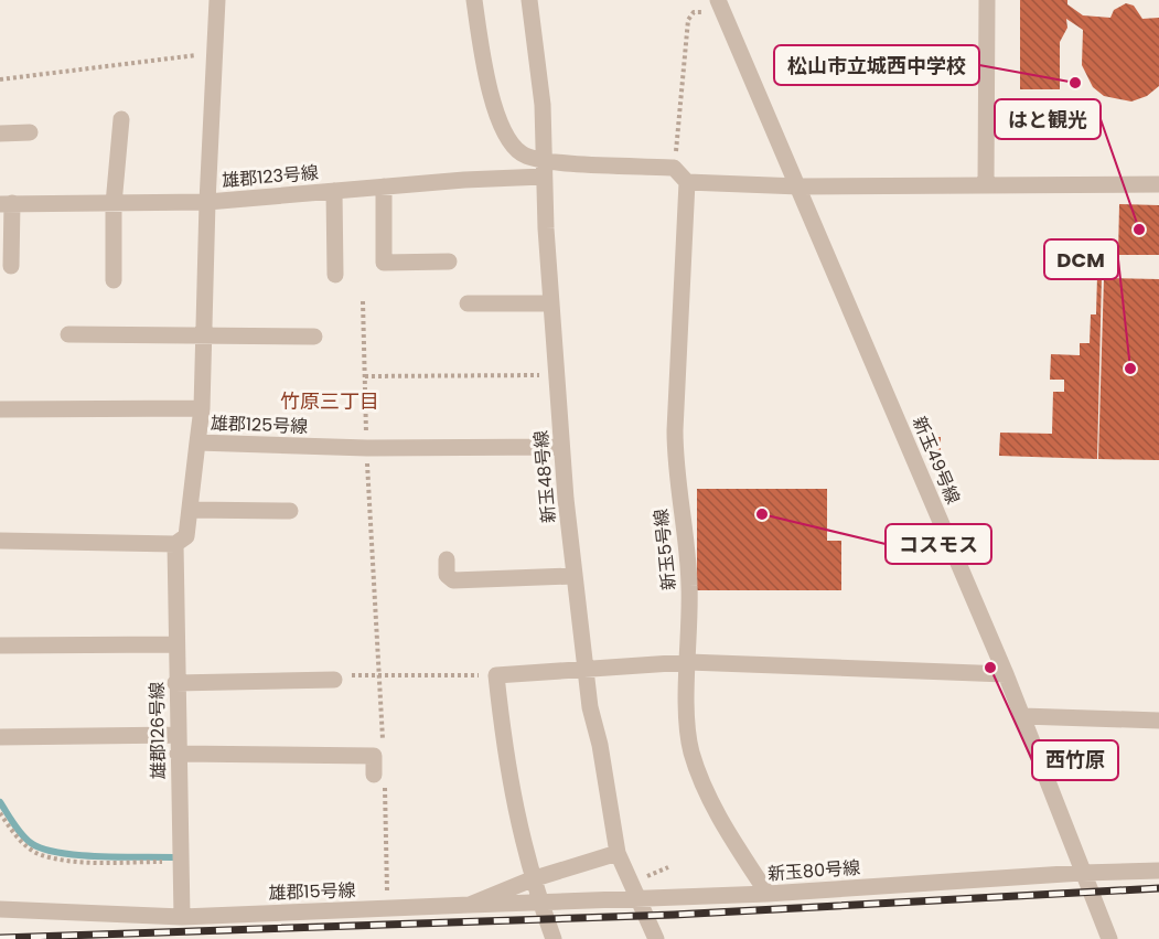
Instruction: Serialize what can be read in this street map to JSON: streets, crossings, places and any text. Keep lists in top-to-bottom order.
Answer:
{
  "streets": {
    "street": [
      "雄郡123号線",
      "雄郡125号線",
      "新玉49号線",
      "新玉48号線",
      "新玉5号線",
      "雄郡126号線",
      "新玉80号線",
      "雄郡15号線"
    ]
  },
  "crossings": [
    ["雄郡123号線", "新玉48号線"],
    ["雄郡125号線", "新玉48号線"],
    ["雄郡125号線", "雄郡126号線"],
    ["新玉49号線", "新玉80号線"],
    ["新玉48号線", "新玉80号線"],
    ["新玉48号線", "雄郡15号線"],
    ["新玉5号線", "新玉80号線"],
    ["雄郡126号線", "雄郡15号線"],
    ["新玉80号線", "雄郡15号線"]
  ],
  "districts": ["竹原三丁目"],
  "places": [
    "松山市立城西中学校",
    "はと観光",
    "DCM",
    "コスモス",
    "西竹原"
  ]
}
